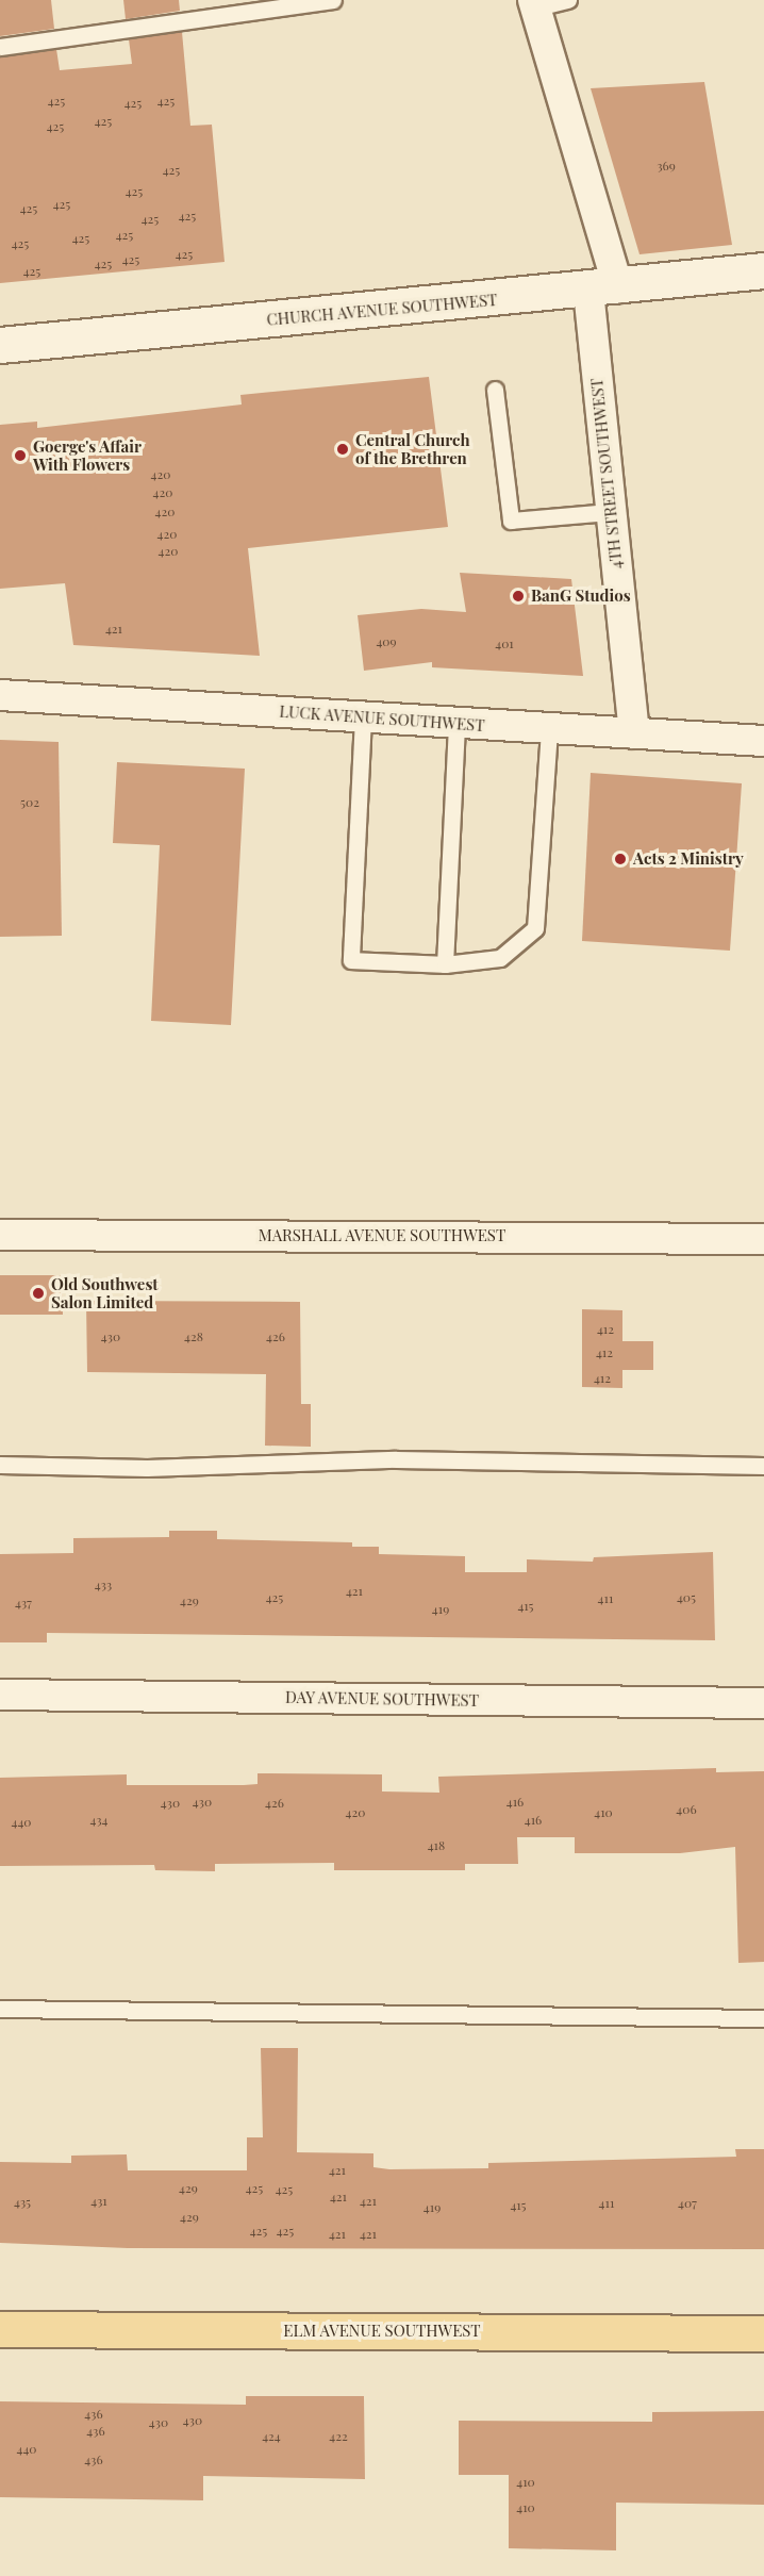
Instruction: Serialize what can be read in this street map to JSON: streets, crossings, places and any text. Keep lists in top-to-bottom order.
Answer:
{
  "streets": {
    "main road": ["ELM AVENUE SOUTHWEST"],
    "street": [
      "CHURCH AVENUE SOUTHWEST",
      "4TH STREET SOUTHWEST",
      "LUCK AVENUE SOUTHWEST",
      "MARSHALL AVENUE SOUTHWEST",
      "DAY AVENUE SOUTHWEST"
    ]
  },
  "crossings": [
    ["CHURCH AVENUE SOUTHWEST", "4TH STREET SOUTHWEST"],
    ["4TH STREET SOUTHWEST", "LUCK AVENUE SOUTHWEST"]
  ],
  "places": [
    "Central Church of the Brethren",
    "Goerge's Affair With Flowers",
    "BanG Studios",
    "Acts 2 Ministry",
    "Old Southwest Salon Limited"
  ],
  "house_numbers": [
    "425",
    "425",
    "425",
    "425",
    "425",
    "369",
    "425",
    "425",
    "425",
    "425",
    "425",
    "425",
    "425",
    "425",
    "425",
    "425",
    "425",
    "425",
    "425",
    "420",
    "420",
    "420",
    "420",
    "420",
    "421",
    "409",
    "401",
    "502",
    "412",
    "430",
    "428",
    "426",
    "412",
    "412",
    "433",
    "421",
    "425",
    "405",
    "411",
    "429",
    "437",
    "415",
    "419",
    "430",
    "416",
    "430",
    "426",
    "406",
    "420",
    "410",
    "434",
    "416",
    "440",
    "418",
    "421",
    "429",
    "425",
    "425",
    "421",
    "431",
    "421",
    "435",
    "411",
    "407",
    "415",
    "419",
    "429",
    "425",
    "425",
    "421",
    "421",
    "436",
    "430",
    "430",
    "436",
    "424",
    "422",
    "440",
    "436",
    "410",
    "410"
  ]
}
